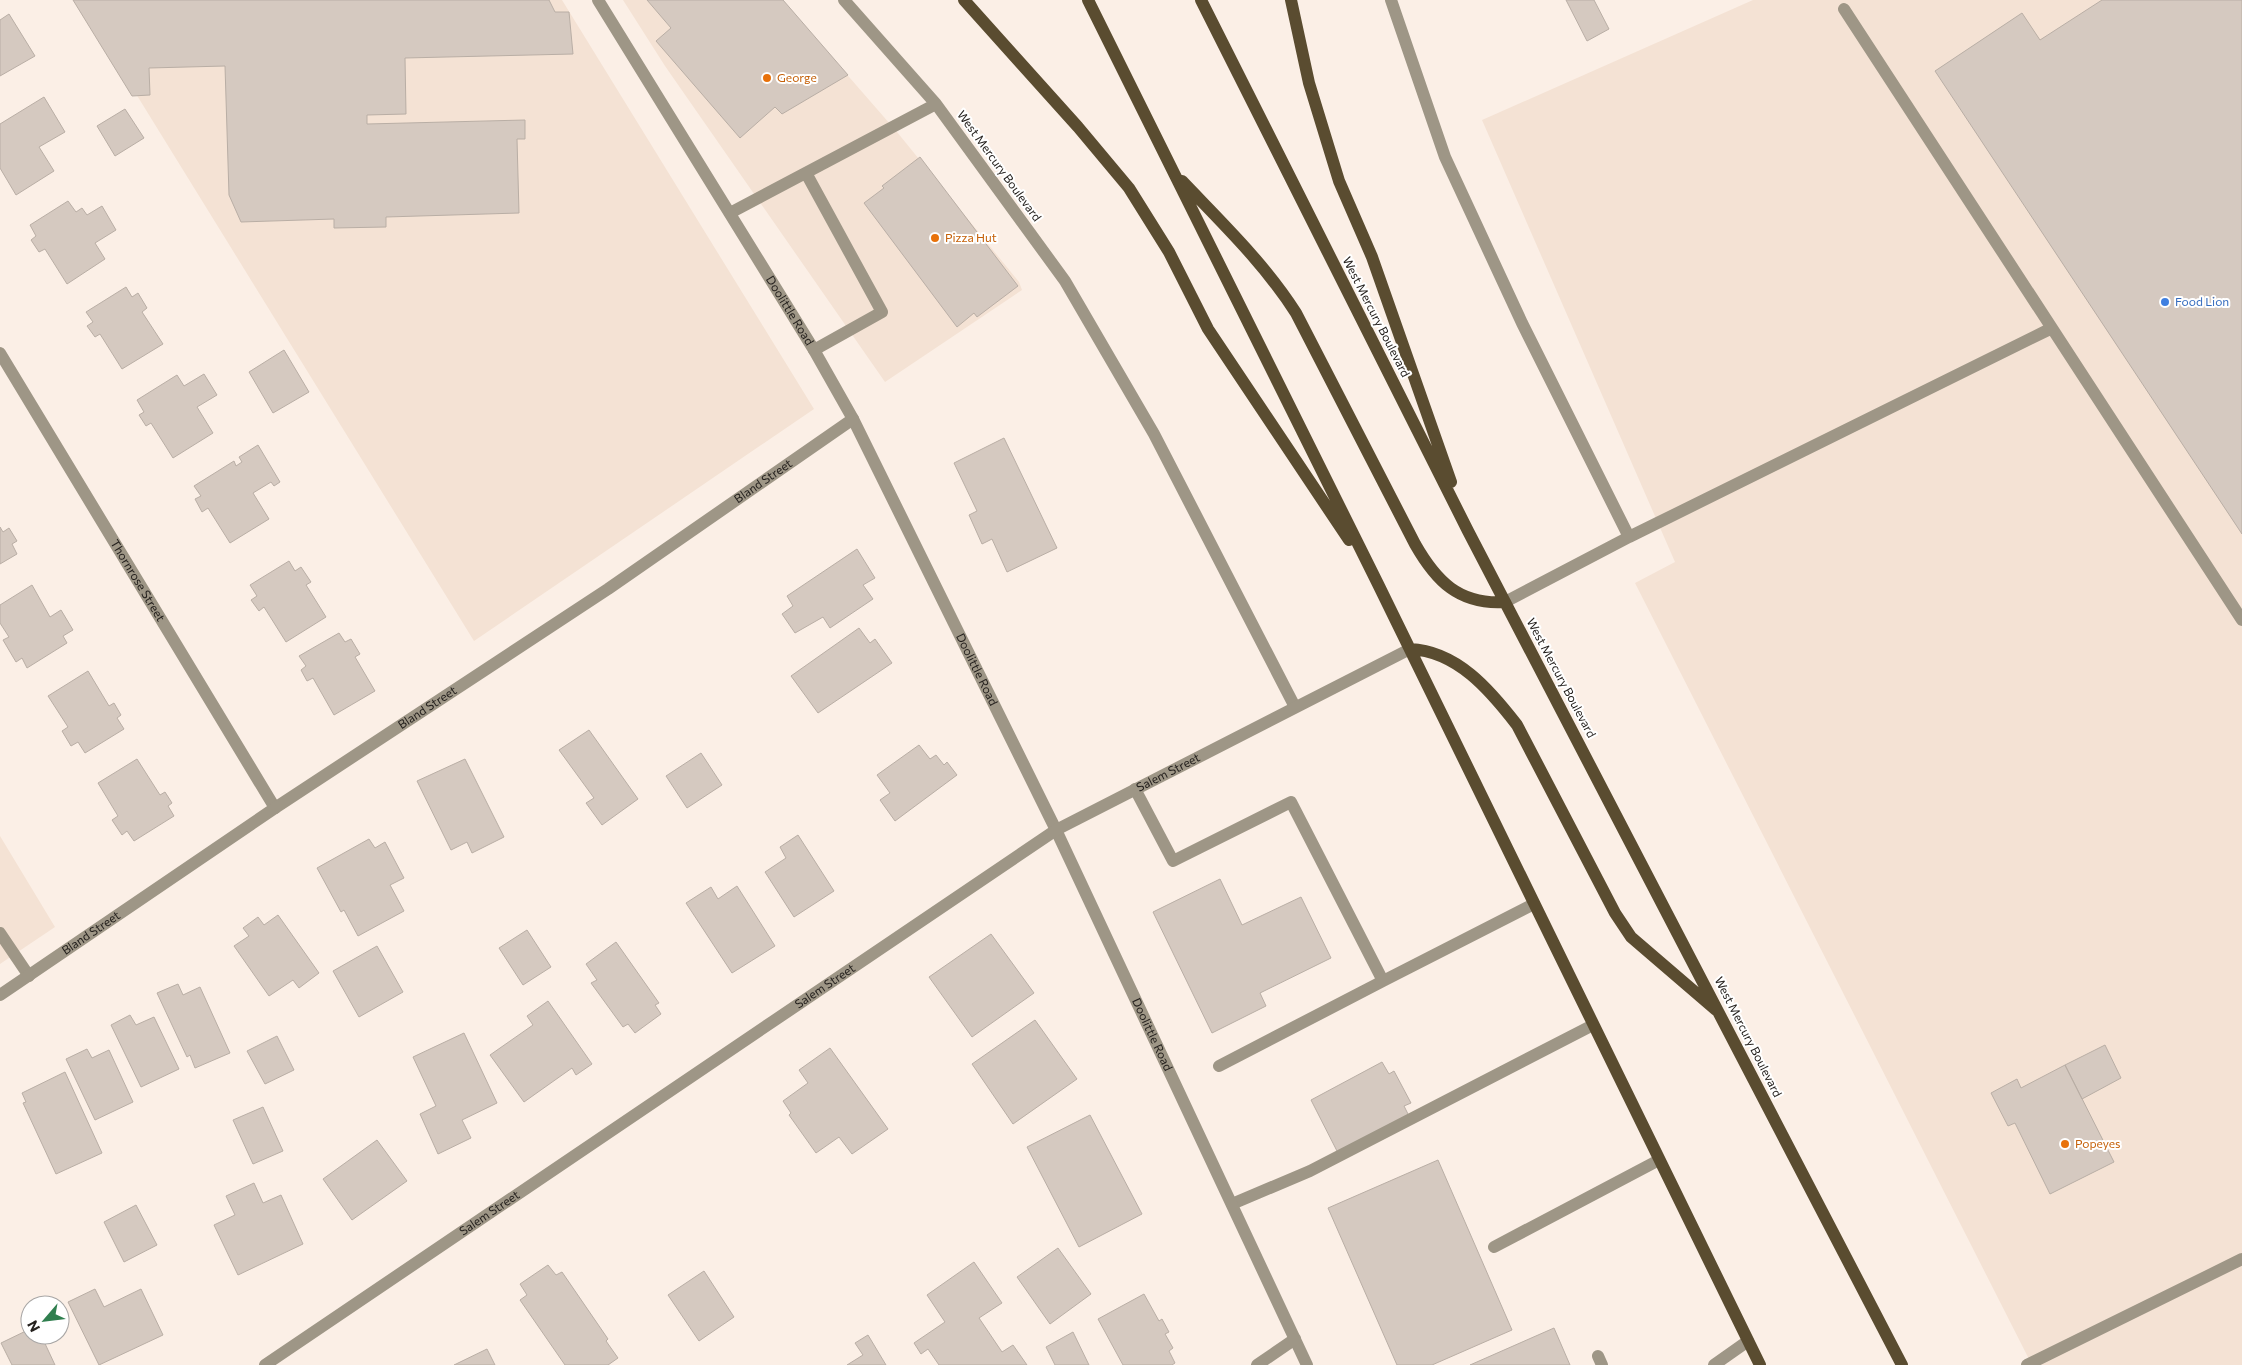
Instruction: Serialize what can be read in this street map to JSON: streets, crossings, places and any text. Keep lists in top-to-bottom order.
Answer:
{
  "streets": {
    "main road": ["West Mercury Boulevard"],
    "street": [
      "Doolittle Road",
      "Bland Street",
      "Thornrose Street",
      "Salem Street"
    ]
  },
  "crossings": [
    ["West Mercury Boulevard", "Salem Street"],
    ["Doolittle Road", "Bland Street"],
    ["Doolittle Road", "Salem Street"],
    ["Bland Street", "Thornrose Street"]
  ],
  "places": [
    "George",
    "Pizza Hut",
    "Food Lion",
    "Popeyes"
  ],
  "north": "bottom left"
}
